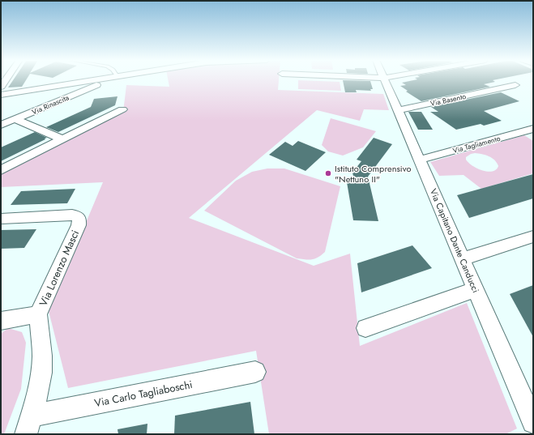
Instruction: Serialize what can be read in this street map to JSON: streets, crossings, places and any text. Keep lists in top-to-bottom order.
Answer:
{
  "streets": {
    "street": [
      "Via Basento",
      "Via Rinascita",
      "Via Tagliamento",
      "Via Capitano Dante Canducci",
      "Via Lorenzo Masci",
      "Via Carlo Tagliaboschi"
    ]
  },
  "crossings": [
    ["Via Basento", "Via Capitano Dante Canducci"],
    ["Via Tagliamento", "Via Capitano Dante Canducci"],
    ["Via Lorenzo Masci", "Via Carlo Tagliaboschi"]
  ],
  "places": ["Istituto Comprensivo \"Nettuno II\""]
}
